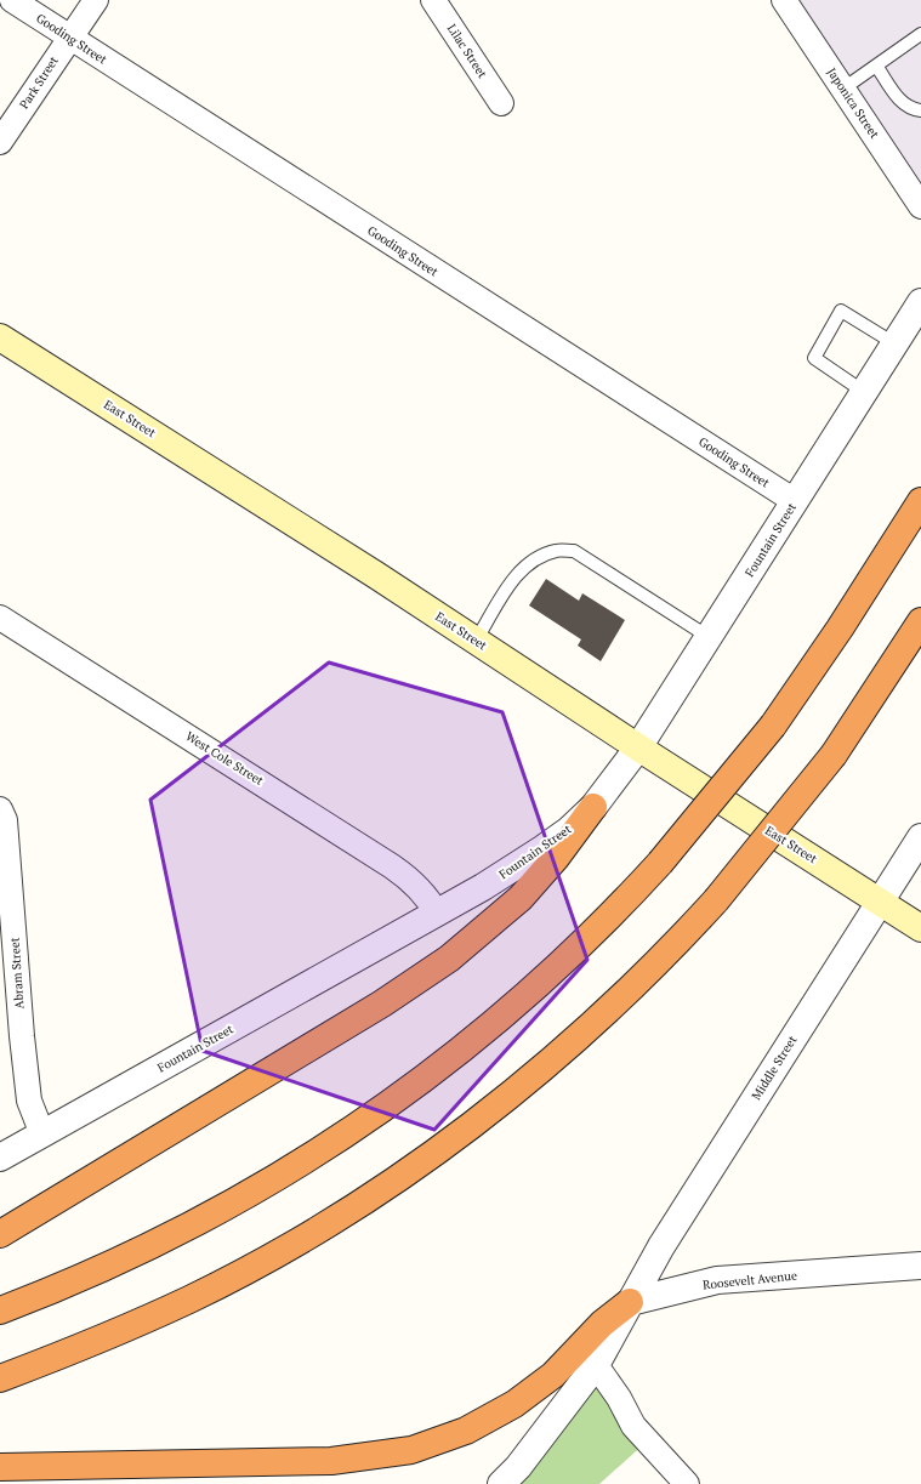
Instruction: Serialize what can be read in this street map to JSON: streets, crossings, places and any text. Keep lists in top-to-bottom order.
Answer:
{
  "streets": {
    "main road": ["East Street"],
    "street": [
      "Gooding Street",
      "Lilac Street",
      "Park Street",
      "Japonica Street",
      "Fountain Street",
      "West Cole Street",
      "Abram Street",
      "Middle Street",
      "Roosevelt Avenue"
    ]
  },
  "crossings": [
    ["Gooding Street", "Park Street"],
    ["Gooding Street", "Fountain Street"],
    ["East Street", "Fountain Street"],
    ["East Street", "Middle Street"],
    ["Fountain Street", "West Cole Street"],
    ["Fountain Street", "Abram Street"],
    ["Middle Street", "Roosevelt Avenue"]
  ]
}
